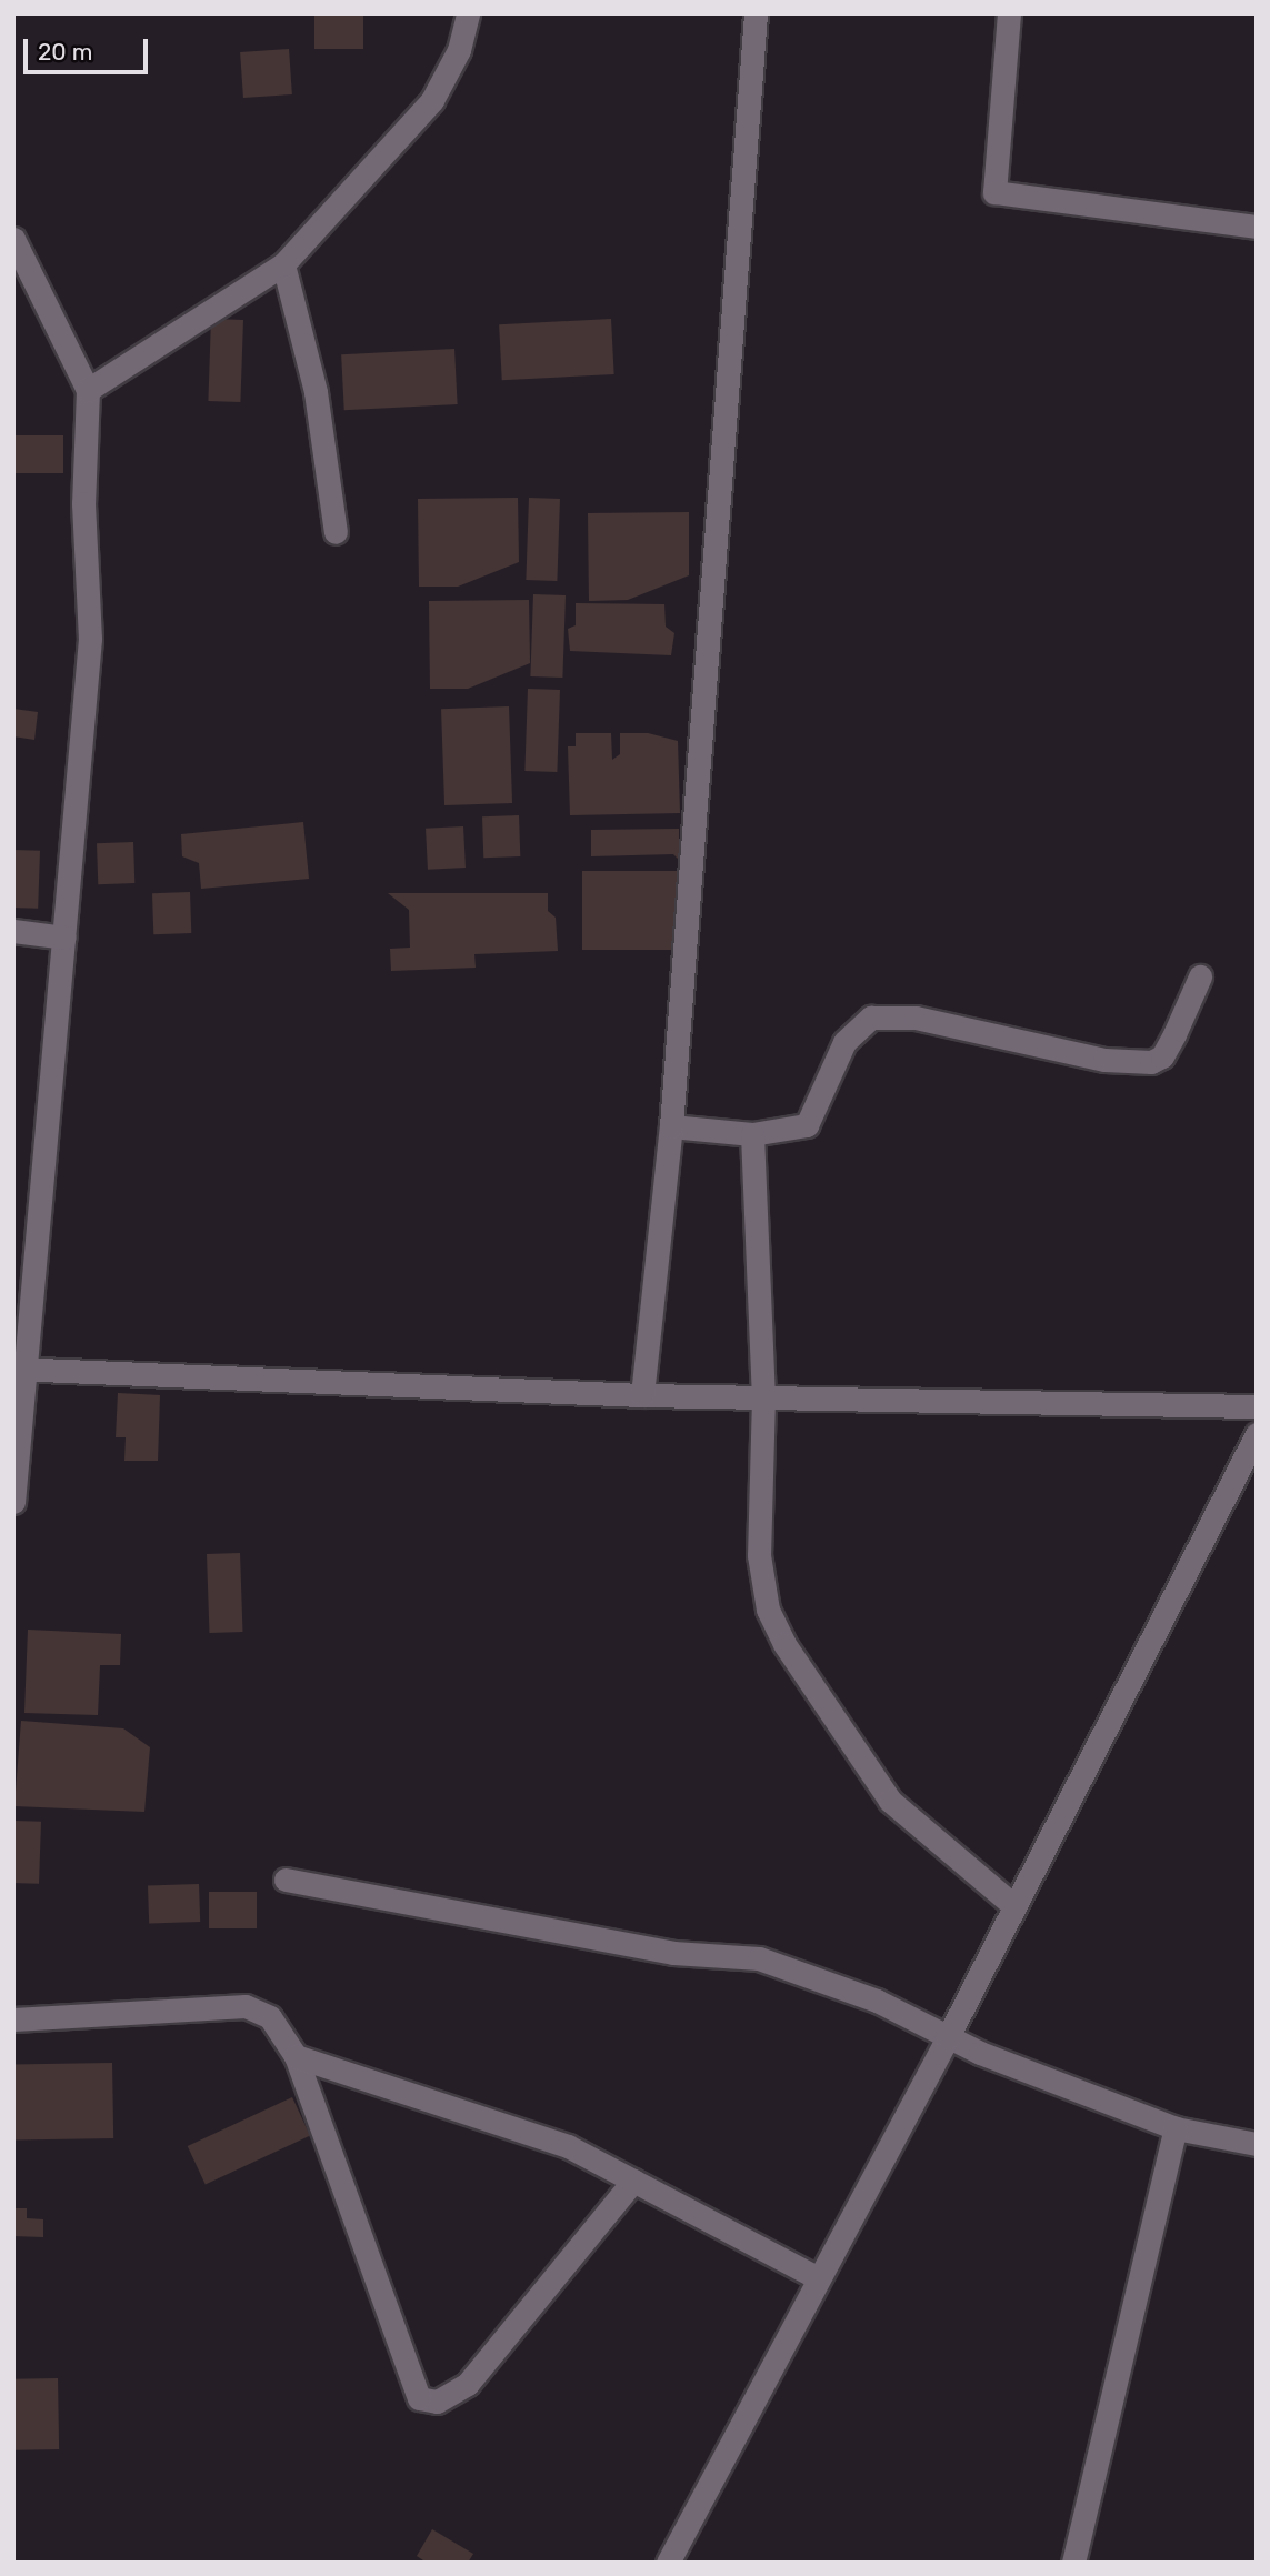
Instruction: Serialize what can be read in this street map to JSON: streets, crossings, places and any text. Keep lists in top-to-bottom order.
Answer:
{
  "scale_bar": "20 m"
}
